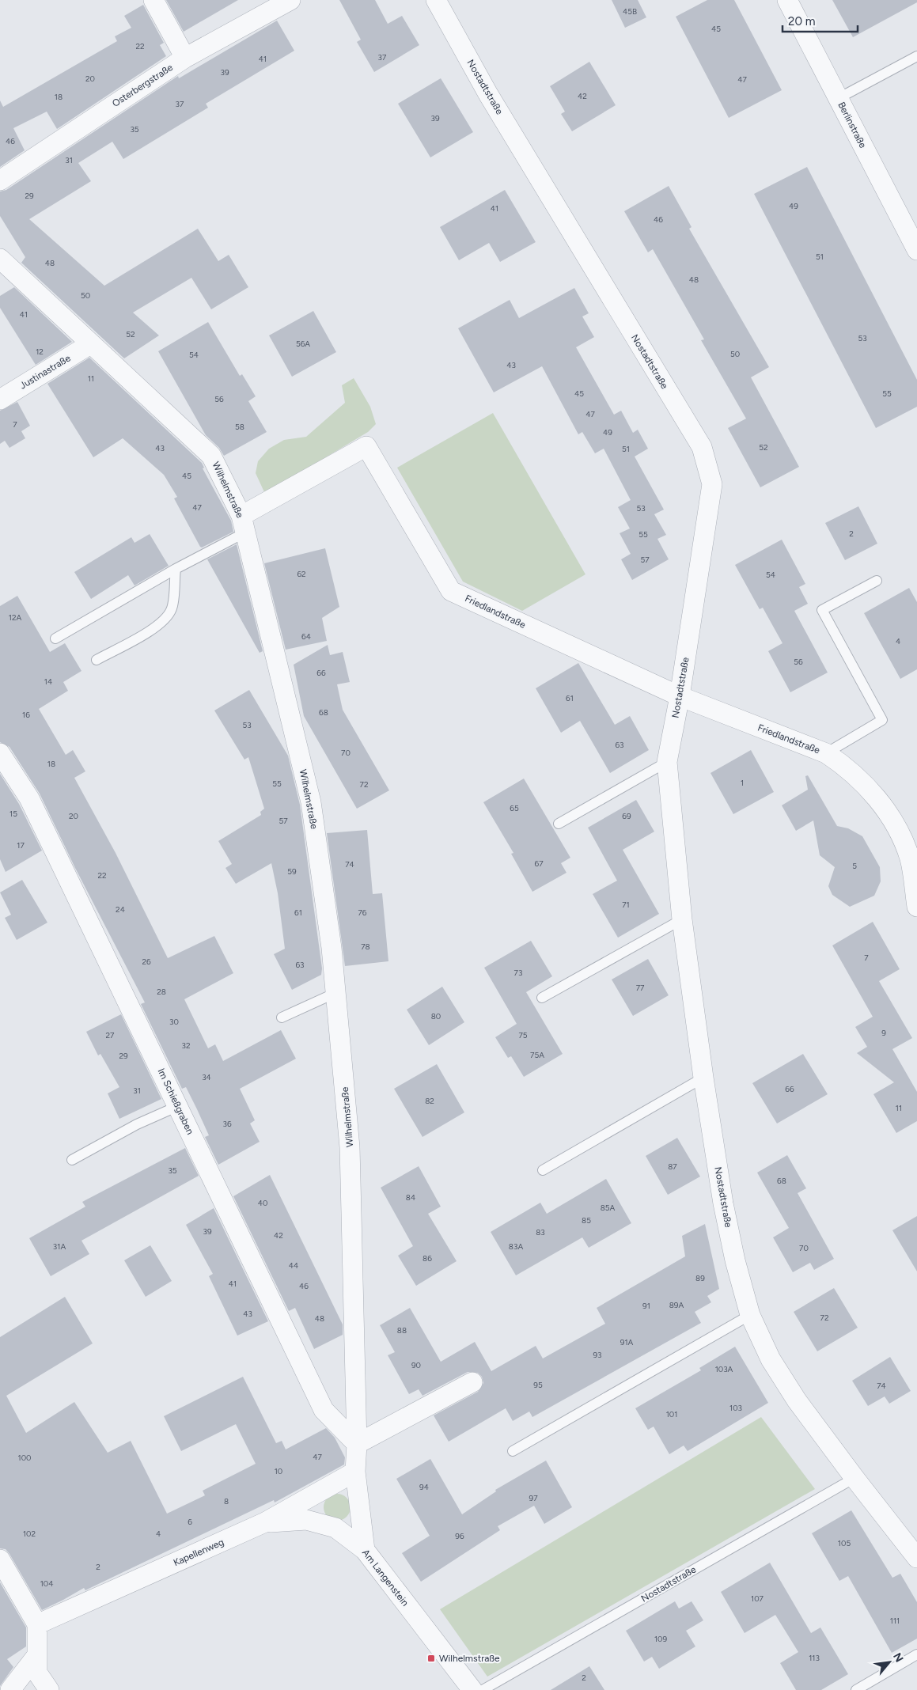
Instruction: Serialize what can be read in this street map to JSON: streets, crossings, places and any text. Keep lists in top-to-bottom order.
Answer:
{
  "streets": {
    "street": [
      "Osterbergstraße",
      "Nostadtstraße",
      "Berlinstraße",
      "Justinastraße",
      "Wilhelmstraße",
      "Friedlandstraße",
      "Im Schießgraben",
      "Kapellenweg",
      "Am Langenstein"
    ]
  },
  "crossings": [
    ["Nostadtstraße", "Friedlandstraße"],
    ["Justinastraße", "Wilhelmstraße"],
    ["Wilhelmstraße", "Friedlandstraße"],
    ["Wilhelmstraße", "Im Schießgraben"],
    ["Wilhelmstraße", "Kapellenweg"],
    ["Wilhelmstraße", "Am Langenstein"],
    ["Kapellenweg", "Am Langenstein"]
  ],
  "places": {
    "transit": ["Wilhelmstraße"]
  },
  "house_numbers": [
    "45B",
    "45",
    "22",
    "37",
    "41",
    "39",
    "20",
    "47",
    "42",
    "18",
    "37",
    "39",
    "35",
    "46",
    "31",
    "29",
    "49",
    "41",
    "46",
    "51",
    "48",
    "48",
    "50",
    "41",
    "52",
    "53",
    "56A",
    "12",
    "50",
    "54",
    "43",
    "11",
    "45",
    "55",
    "56",
    "47",
    "7",
    "58",
    "49",
    "52",
    "43",
    "51",
    "45",
    "47",
    "53",
    "2",
    "55",
    "57",
    "62",
    "54",
    "12A",
    "64",
    "4",
    "56",
    "66",
    "14",
    "61",
    "68",
    "16",
    "53",
    "63",
    "70",
    "18",
    "1",
    "55",
    "72",
    "65",
    "15",
    "20",
    "69",
    "57",
    "17",
    "67",
    "74",
    "5",
    "59",
    "22",
    "71",
    "24",
    "61",
    "76",
    "78",
    "7",
    "26",
    "63",
    "73",
    "77",
    "28",
    "80",
    "30",
    "9",
    "27",
    "75",
    "32",
    "75A",
    "29",
    "34",
    "66",
    "31",
    "82",
    "11",
    "36",
    "87",
    "35",
    "68",
    "84",
    "40",
    "85A",
    "85",
    "39",
    "83",
    "42",
    "31A",
    "83A",
    "70",
    "86",
    "44",
    "89",
    "41",
    "46",
    "89A",
    "91",
    "43",
    "72",
    "48",
    "88",
    "91A",
    "93",
    "90",
    "103A",
    "95",
    "74",
    "103",
    "101",
    "47",
    "100",
    "10",
    "94",
    "97",
    "8",
    "6",
    "102",
    "4",
    "96",
    "105",
    "2",
    "104",
    "107",
    "111",
    "109",
    "113",
    "2"
  ],
  "scale_bar": "20 m",
  "north": "top right"
}
